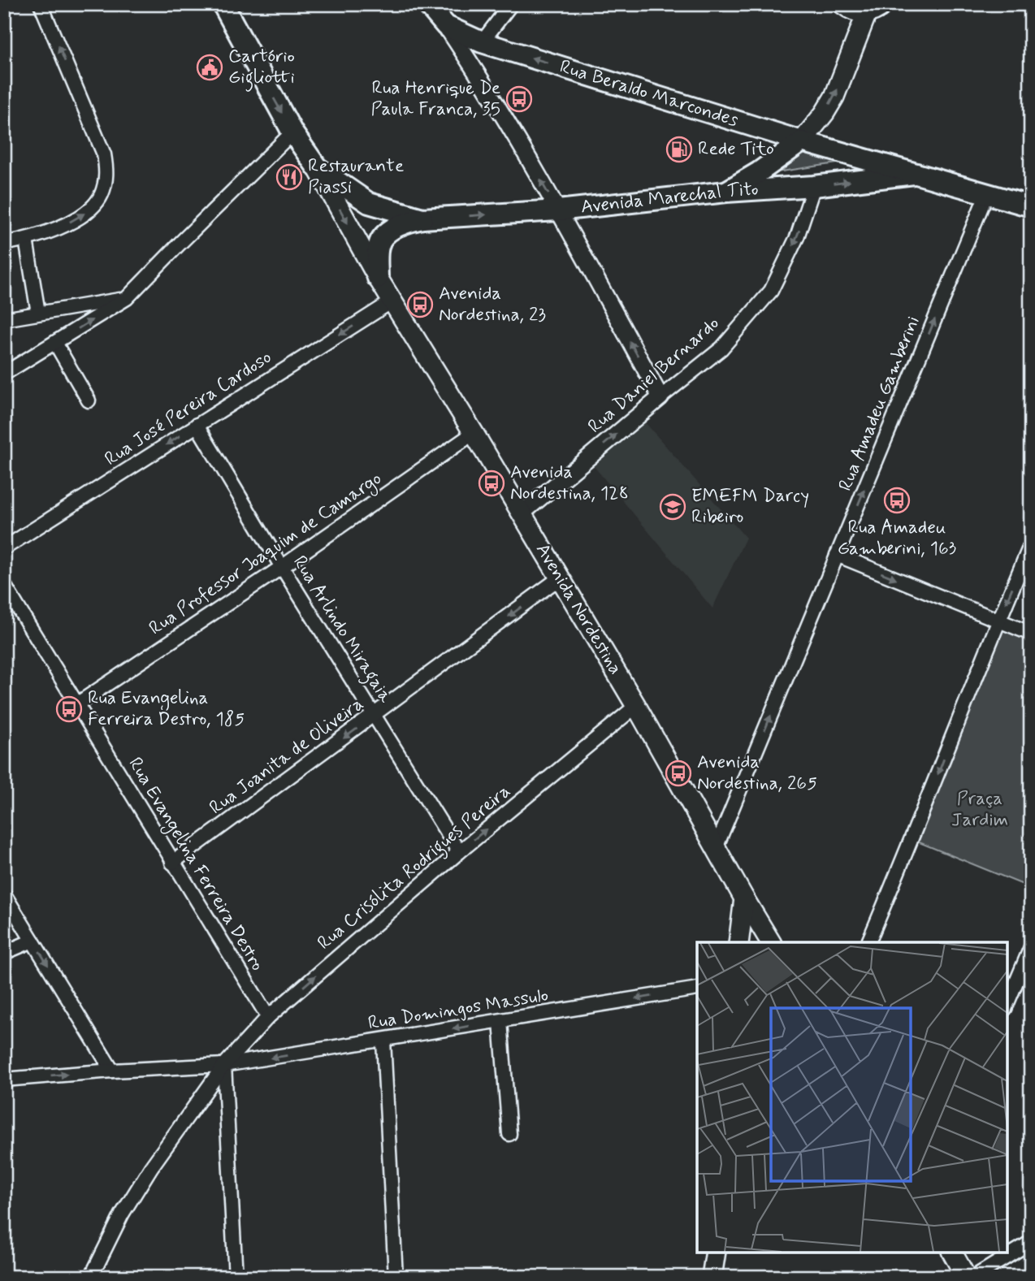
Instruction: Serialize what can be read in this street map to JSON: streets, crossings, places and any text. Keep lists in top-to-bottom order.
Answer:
{
  "streets": {
    "main road": ["Rua Beraldo Marcondes", "Avenida Marechal Tito", "Avenida Nordestina"],
    "street": [
      "Rua Daniel Bernardo",
      "Rua Amadeu Gamberini",
      "Rua José Pereira Cardoso",
      "Rua Professor Joaquim de Camargo",
      "Rua Arlindo Miragaia",
      "Rua Joanita de Oliveira",
      "Rua Evangelina Ferreira Destro",
      "Rua Crisólita Rodrigues Pereira",
      "Rua Domingos Massulo"
    ]
  },
  "crossings": [
    ["Rua Beraldo Marcondes", "Avenida Marechal Tito"],
    ["Avenida Marechal Tito", "Rua Daniel Bernardo"],
    ["Avenida Marechal Tito", "Rua Amadeu Gamberini"],
    ["Avenida Marechal Tito", "Avenida Nordestina"],
    ["Rua Daniel Bernardo", "Avenida Nordestina"],
    ["Rua Amadeu Gamberini", "Avenida Nordestina"],
    ["Rua José Pereira Cardoso", "Avenida Nordestina"],
    ["Rua José Pereira Cardoso", "Rua Arlindo Miragaia"],
    ["Rua Professor Joaquim de Camargo", "Avenida Nordestina"],
    ["Rua Professor Joaquim de Camargo", "Rua Arlindo Miragaia"],
    ["Rua Professor Joaquim de Camargo", "Rua Evangelina Ferreira Destro"],
    ["Avenida Nordestina", "Rua Joanita de Oliveira"],
    ["Avenida Nordestina", "Rua Crisólita Rodrigues Pereira"],
    ["Rua Arlindo Miragaia", "Rua Joanita de Oliveira"],
    ["Rua Arlindo Miragaia", "Rua Crisólita Rodrigues Pereira"],
    ["Rua Joanita de Oliveira", "Rua Evangelina Ferreira Destro"],
    ["Rua Evangelina Ferreira Destro", "Rua Crisólita Rodrigues Pereira"],
    ["Rua Crisólita Rodrigues Pereira", "Rua Domingos Massulo"]
  ],
  "one_way": [
    "Rua Beraldo Marcondes",
    "Avenida Marechal Tito",
    "Rua Amadeu Gamberini",
    "Rua José Pereira Cardoso",
    "Rua Joanita de Oliveira",
    "Rua Crisólita Rodrigues Pereira"
  ],
  "parks": ["Praça Jardim"],
  "places": {
    "public building": ["Cartório Gigliotti"],
    "bus stop": [
      "Rua Henrique De Paula Franca, 35",
      "Avenida Nordestina, 23",
      "Avenida Nordestina, 128",
      "Rua Amadeu Gamberini, 163",
      "Rua Evangelina Ferreira Destro, 185",
      "Avenida Nordestina, 265"
    ],
    "fuel station": ["Rede Tito"],
    "restaurant": ["Restaurante Piassi"],
    "school or university": ["EMEFM Darcy Ribeiro"]
  }
}
